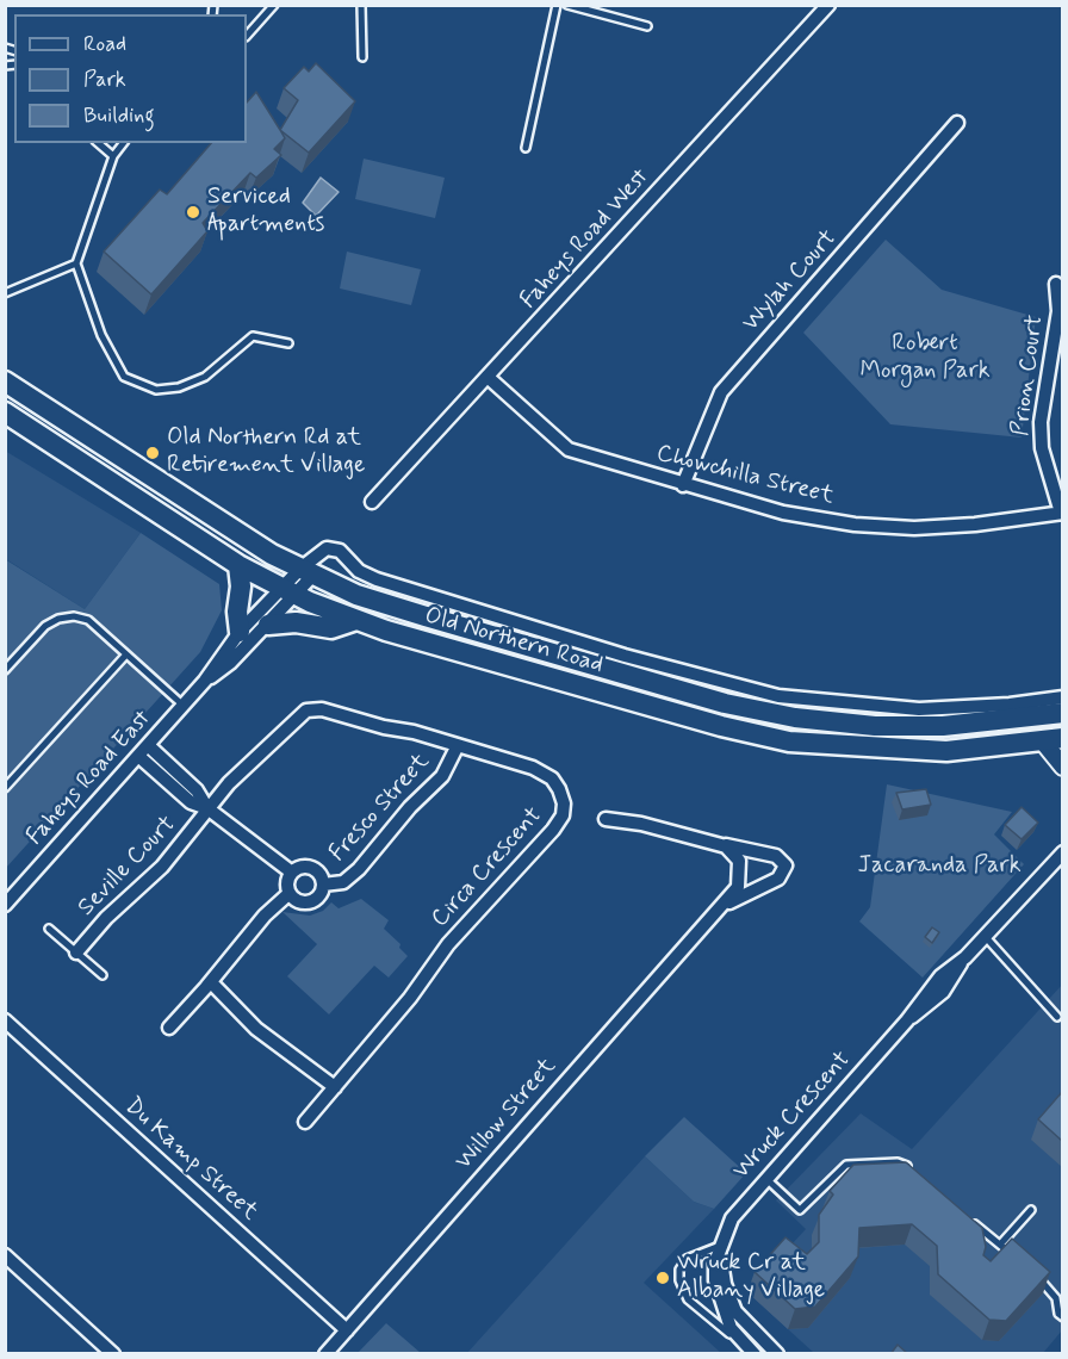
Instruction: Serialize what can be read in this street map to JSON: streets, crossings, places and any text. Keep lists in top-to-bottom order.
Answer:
{
  "streets": {
    "highway": ["Old Northern Road"],
    "street": [
      "Faheys Road West",
      "Wylah Court",
      "Prion Court",
      "Chowchilla Street",
      "Faheys Road East",
      "Fresco Street",
      "Seville Court",
      "Circa Crescent",
      "Willow Street",
      "Wruck Crescent",
      "Du Kamp Street"
    ]
  },
  "crossings": [
    ["Faheys Road West", "Chowchilla Street"],
    ["Wylah Court", "Chowchilla Street"],
    ["Prion Court", "Chowchilla Street"],
    ["Old Northern Road", "Faheys Road East"],
    ["Fresco Street", "Circa Crescent"],
    ["Seville Court", "Circa Crescent"],
    ["Willow Street", "Du Kamp Street"]
  ],
  "parks": ["Robert Morgan Park", "Jacaranda Park"],
  "places": ["Serviced Apartments", "Old Northern Rd at Retirement Village", "Wruck Cr at Albany Village"],
  "legend": ["Road", "Park", "Building"]
}
